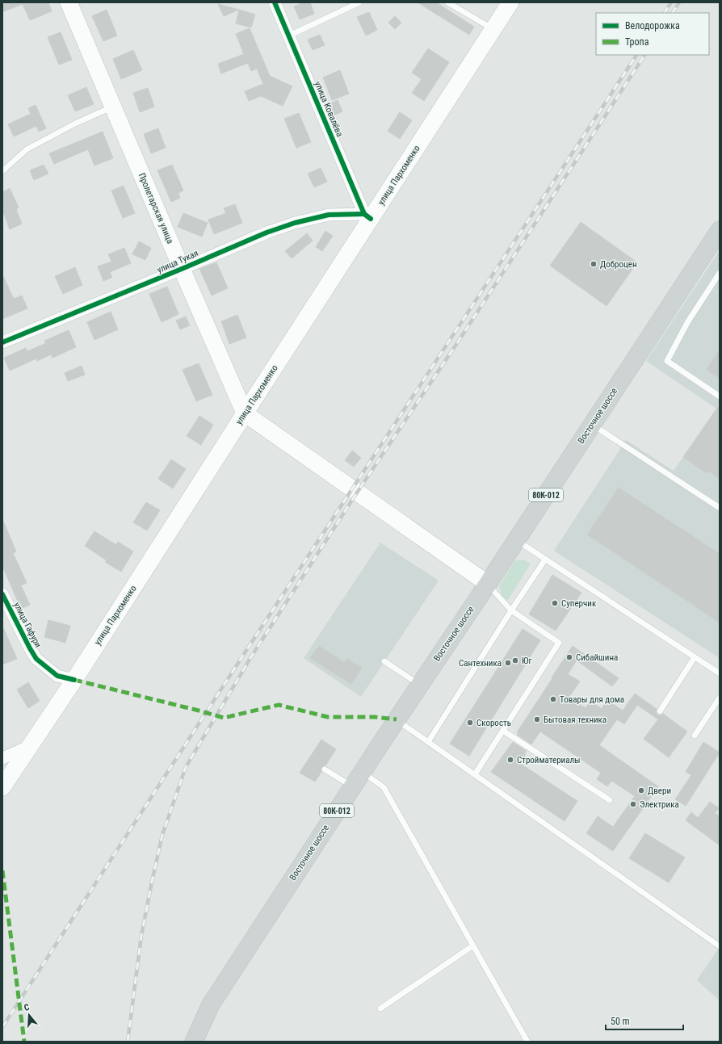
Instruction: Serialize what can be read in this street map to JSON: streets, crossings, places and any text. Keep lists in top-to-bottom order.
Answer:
{
  "streets": {
    "main road": [
      "улица Пархоменко",
      "Пролетарская улица",
      "Восточное шоссе",
      "80К-012"
    ],
    "street": ["улица Ковалёва", "улица Тукая", "улица Гафури"]
  },
  "crossings": [
    ["улица Ковалёва", "улица Пархоменко"],
    ["улица Ковалёва", "улица Тукая"],
    ["улица Пархоменко", "Пролетарская улица"],
    ["улица Пархоменко", "улица Тукая"],
    ["улица Пархоменко", "улица Гафури"],
    ["Пролетарская улица", "улица Тукая"]
  ],
  "places": [
    "Доброцен",
    "Суперчик",
    "Сибайшина",
    "Юг",
    "Сантехника",
    "Товары для дома",
    "Бытовая техника",
    "Скорость",
    "Стройматериалы",
    "Двери",
    "Электрика"
  ],
  "legend": ["Велодорожка", "Тропа"],
  "scale_bar": "50 m",
  "north": "top"
}
